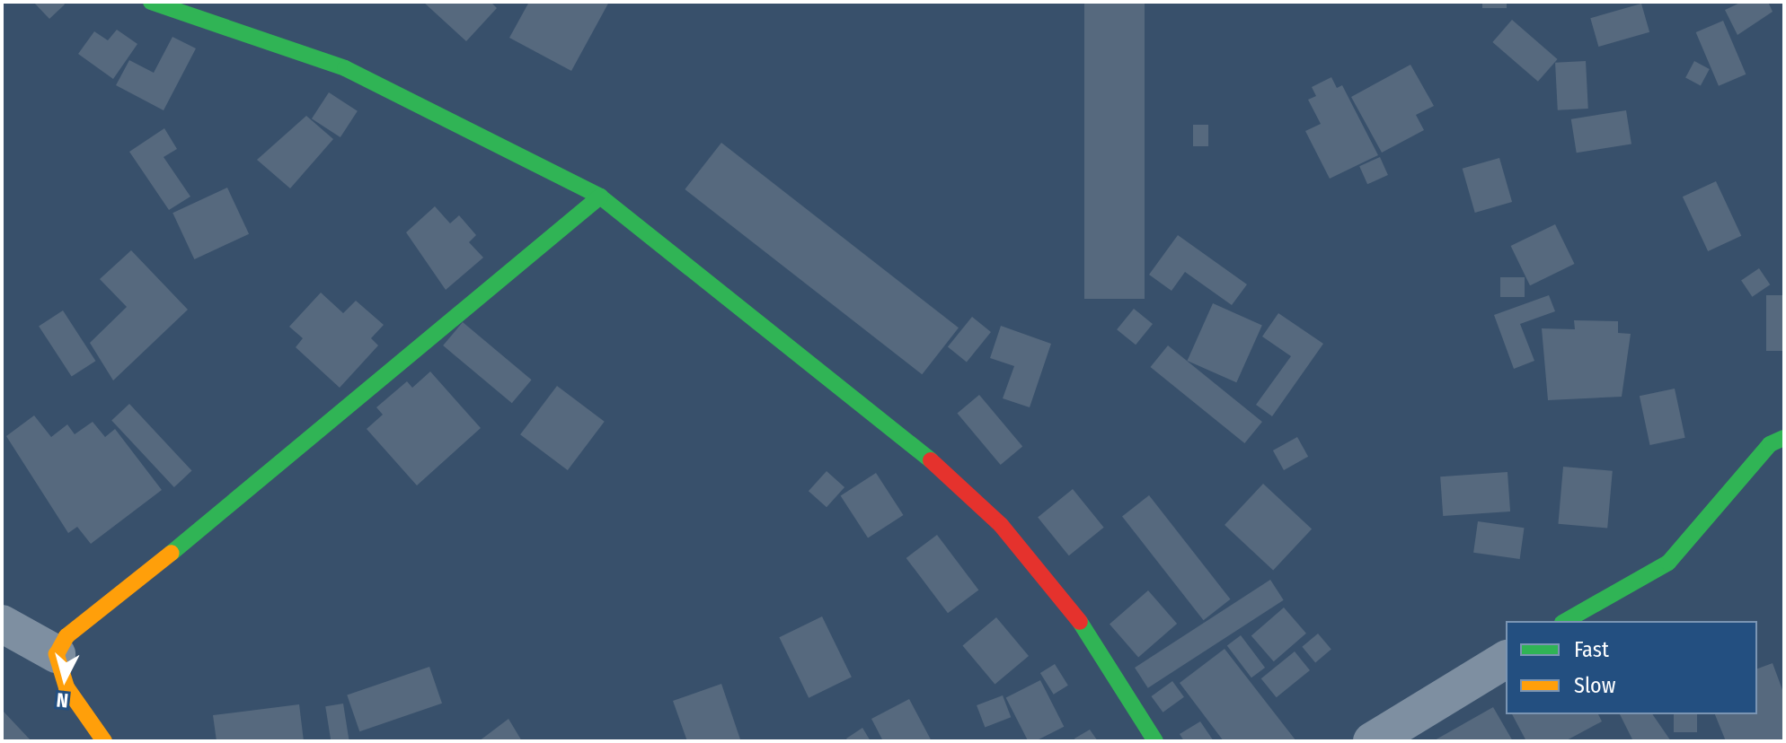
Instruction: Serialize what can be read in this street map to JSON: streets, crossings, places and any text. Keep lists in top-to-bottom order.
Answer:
{
  "legend": ["Fast", "Slow"],
  "north": "bottom"
}
